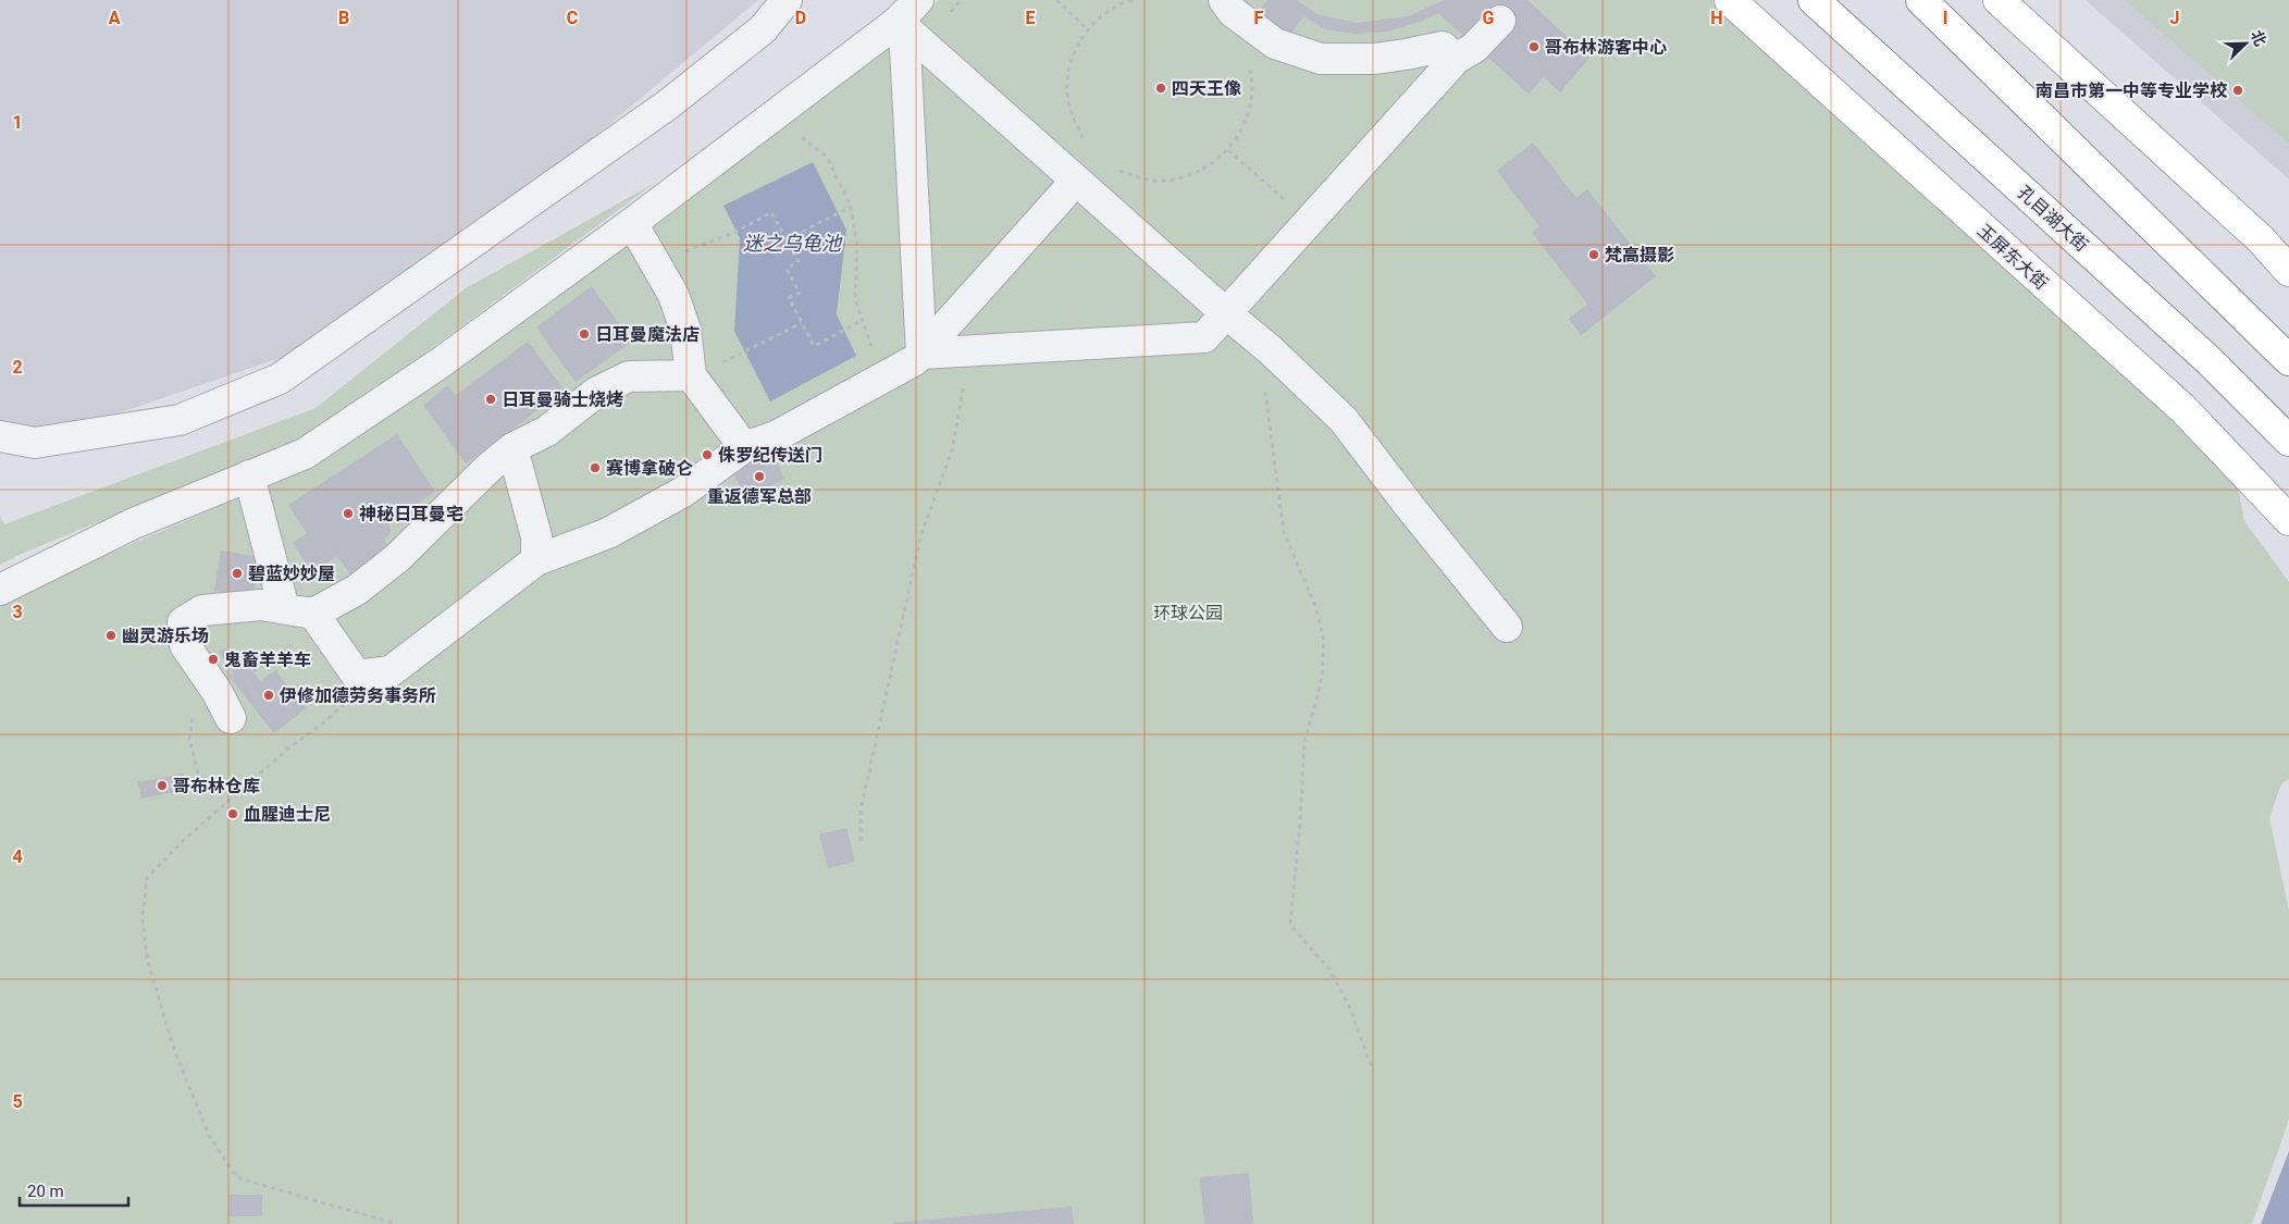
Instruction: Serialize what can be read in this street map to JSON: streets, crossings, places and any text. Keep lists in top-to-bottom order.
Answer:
{
  "streets": {
    "main road": ["孔目湖大街", "玉屏东大街"]
  },
  "water": ["迷之乌龟池"],
  "parks": ["环球公园"],
  "places": [
    "哥布林游客中心",
    "四天王像",
    "南昌市第一中等专业学校",
    "梵高摄影",
    "日耳曼魔法店",
    "日耳曼骑士烧烤",
    "侏罗纪传送门",
    "赛博拿破仑",
    "重返德军总部",
    "神秘日耳曼宅",
    "碧蓝妙妙屋",
    "幽灵游乐场",
    "鬼畜羊羊车",
    "伊修加德劳务事务所",
    "哥布林仓库",
    "血腥迪士尼"
  ],
  "scale_bar": "20 m",
  "north": "top right",
  "grid": {
    "columns": [
      "A",
      "B",
      "C",
      "D",
      "E",
      "F",
      "G",
      "H",
      "I",
      "J"
    ],
    "rows": [
      "1",
      "2",
      "3",
      "4",
      "5"
    ]
  }
}
